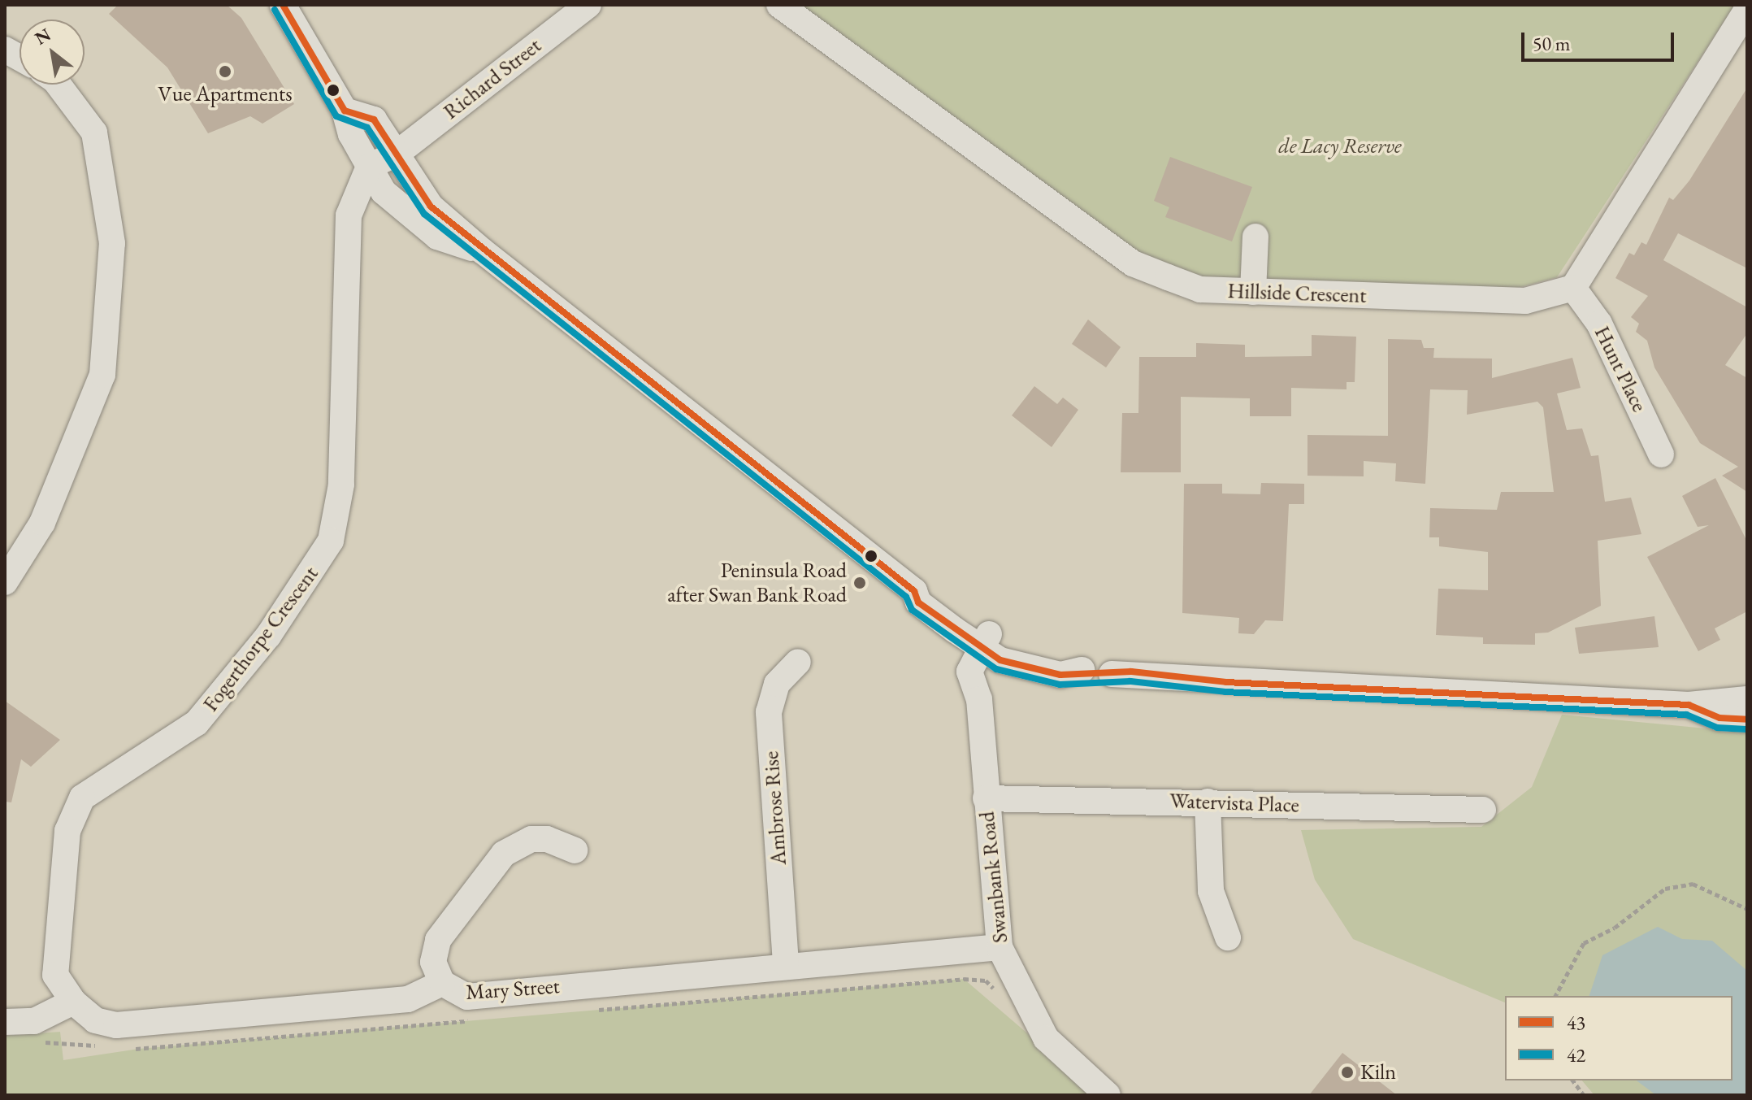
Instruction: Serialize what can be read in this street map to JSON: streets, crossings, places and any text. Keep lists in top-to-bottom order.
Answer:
{
  "streets": {
    "street": [
      "Richard Street",
      "Hillside Crescent",
      "Hunt Place",
      "Fogerthorpe Crescent",
      "Watervista Place",
      "Ambrose Rise",
      "Swanbank Road",
      "Mary Street"
    ]
  },
  "crossings": [
    ["Hillside Crescent", "Hunt Place"],
    ["Fogerthorpe Crescent", "Mary Street"],
    ["Watervista Place", "Swanbank Road"],
    ["Ambrose Rise", "Mary Street"],
    ["Swanbank Road", "Mary Street"]
  ],
  "parks": ["de Lacy Reserve"],
  "places": ["Vue Apartments", "Peninsula Road after Swan Bank Road", "Kiln"],
  "lines": ["transit line 43", "transit line 42"],
  "legend": ["43", "42"],
  "scale_bar": "50 m",
  "north": "top left"
}
